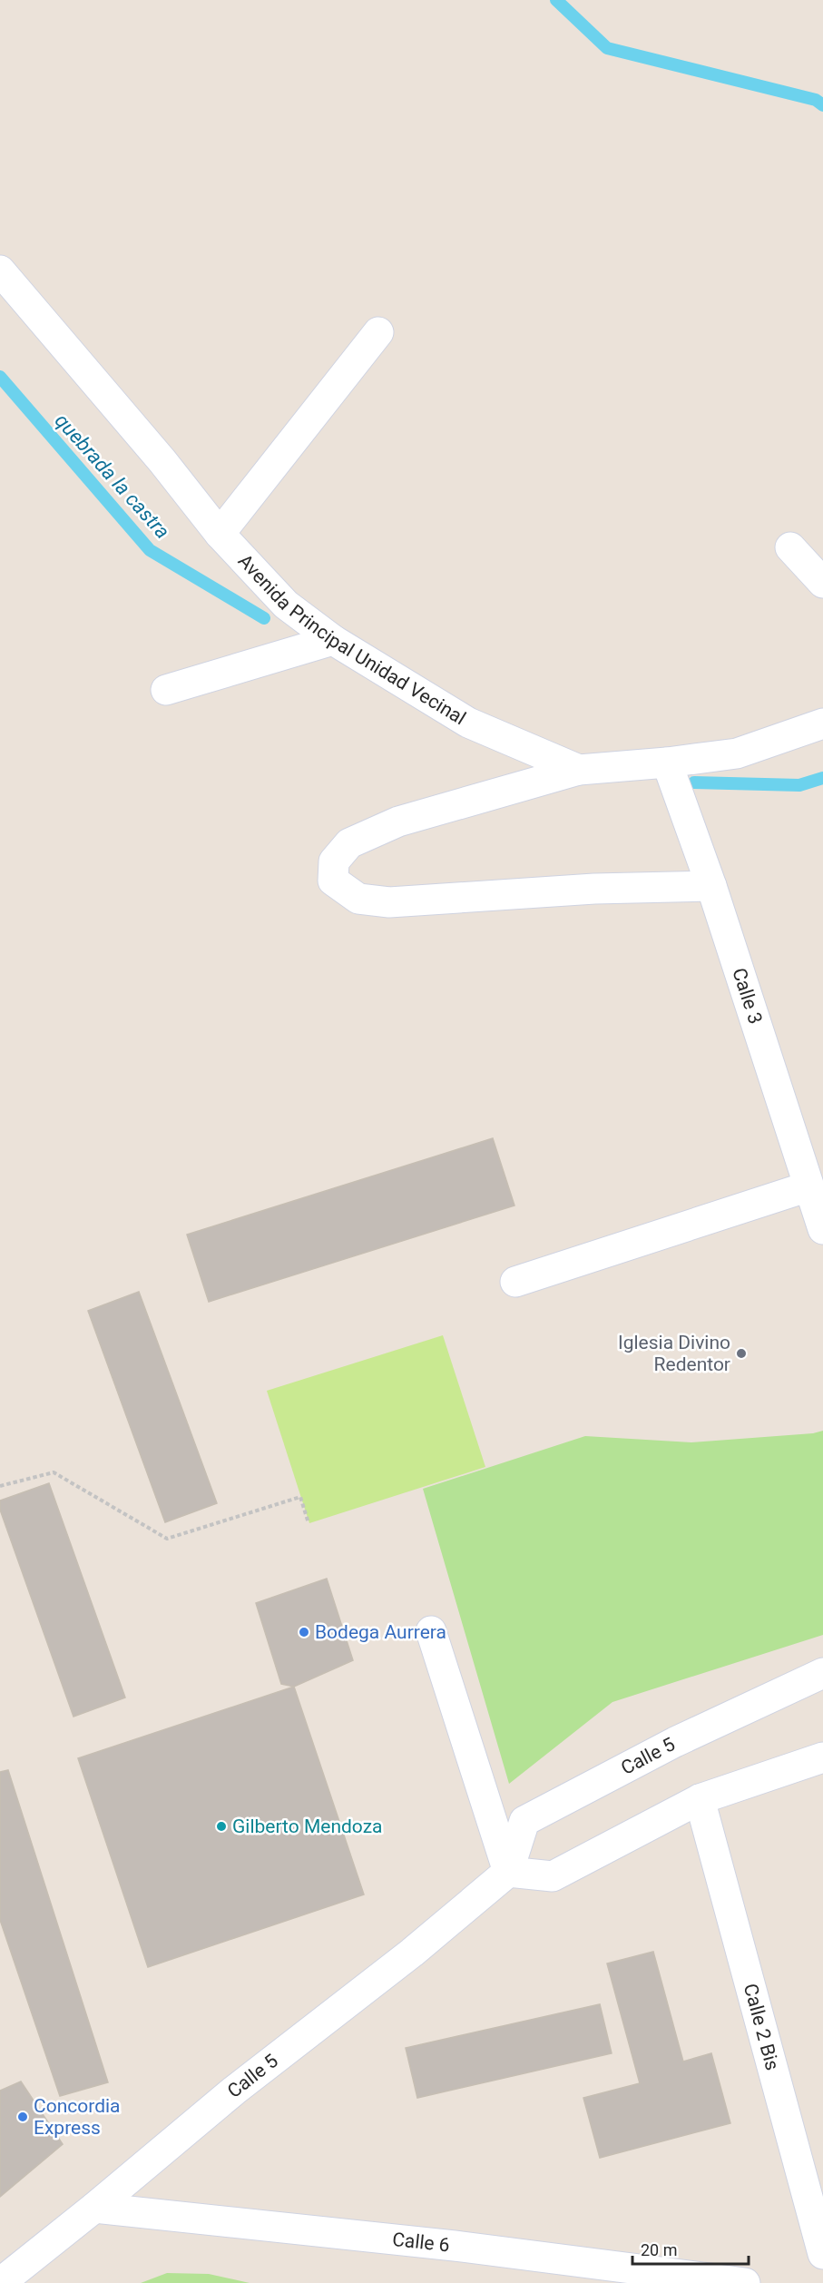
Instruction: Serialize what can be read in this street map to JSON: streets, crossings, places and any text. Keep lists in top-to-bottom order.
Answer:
{
  "streets": {
    "street": [
      "Avenida Principal Unidad Vecinal",
      "Calle 3",
      "Calle 5",
      "Calle 2 Bis",
      "Calle 6"
    ]
  },
  "crossings": [
    ["Avenida Principal Unidad Vecinal", "Calle 3"],
    ["Calle 5", "Calle 6"]
  ],
  "water": ["quebrada la castra"],
  "places": [
    "Iglesia Divino Redentor",
    "Bodega Aurrera",
    "Gilberto Mendoza",
    "Concordia Express"
  ],
  "scale_bar": "20 m"
}
